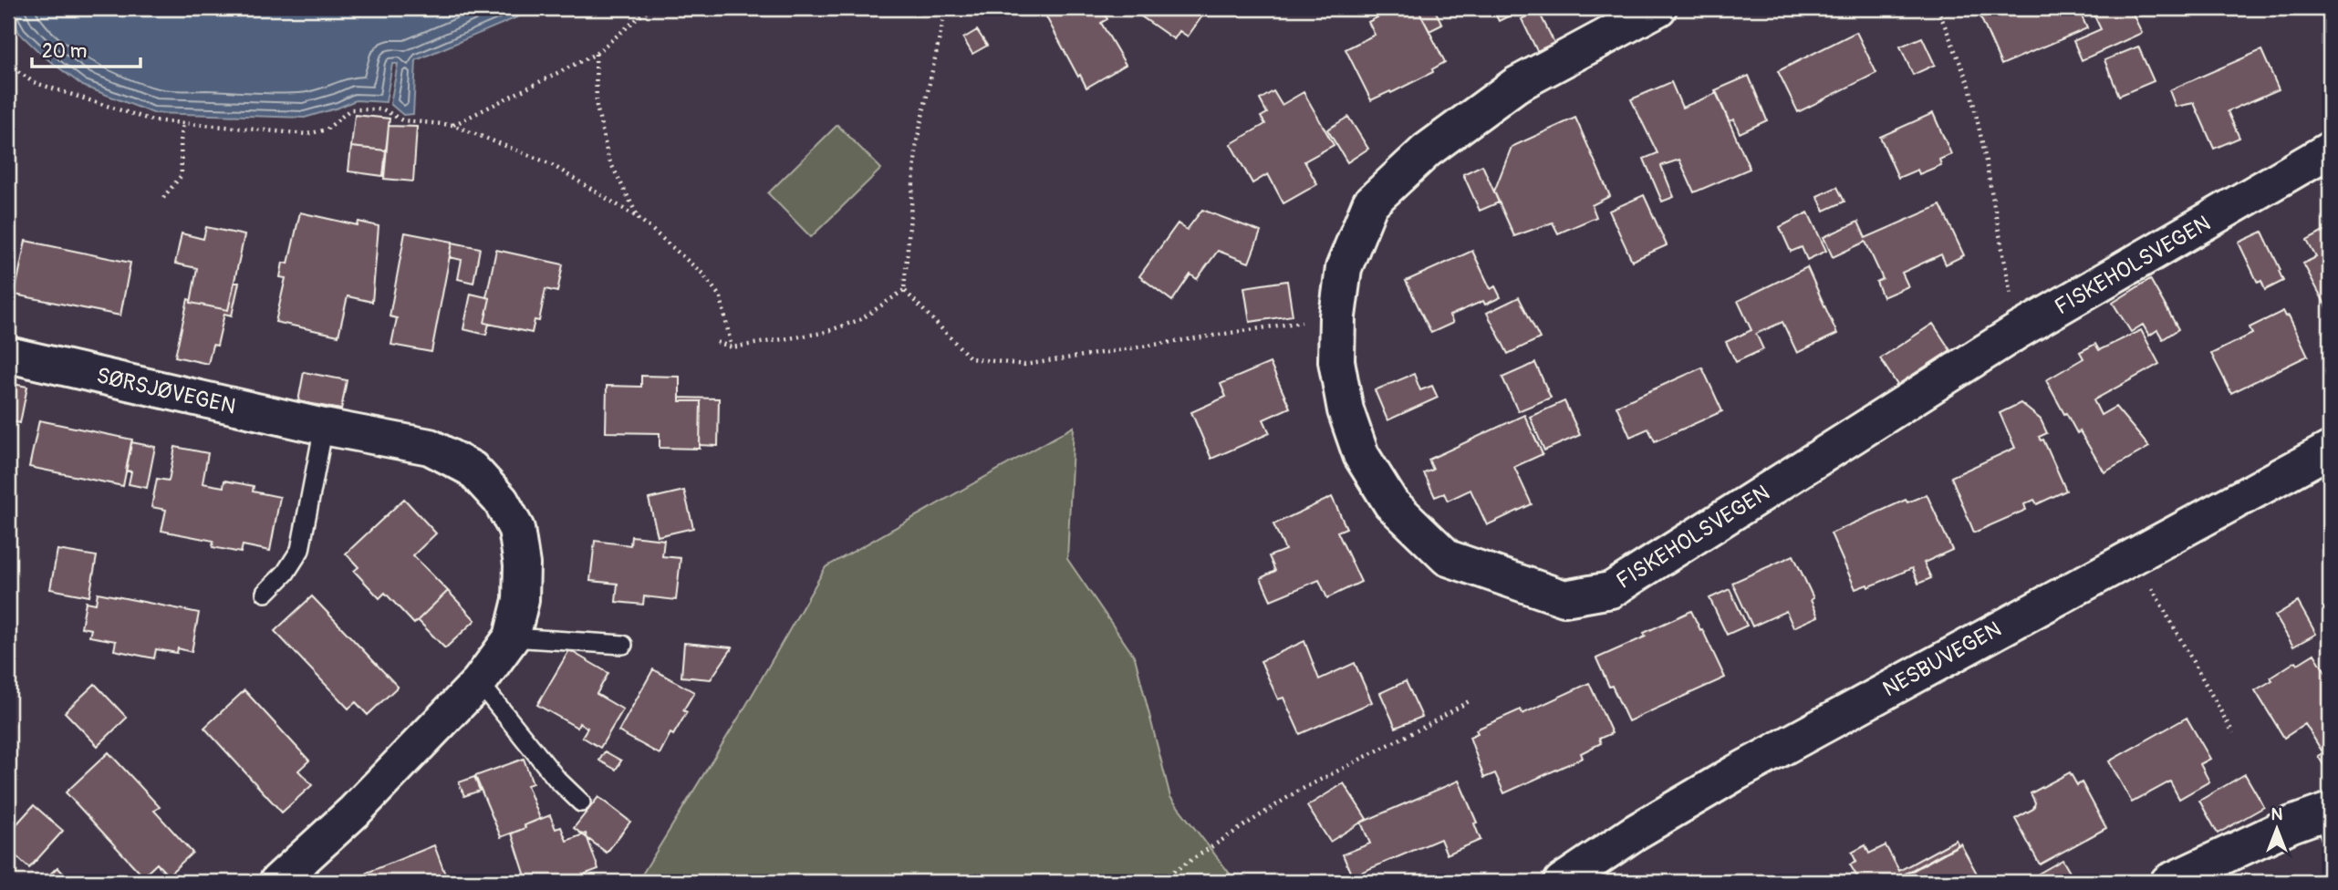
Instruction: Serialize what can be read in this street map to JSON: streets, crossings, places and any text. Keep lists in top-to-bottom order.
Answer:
{
  "streets": {
    "street": ["FISKEHOLSVEGEN", "SØRSJØVEGEN", "NESBUVEGEN"]
  },
  "scale_bar": "20 m",
  "north": "top"
}
